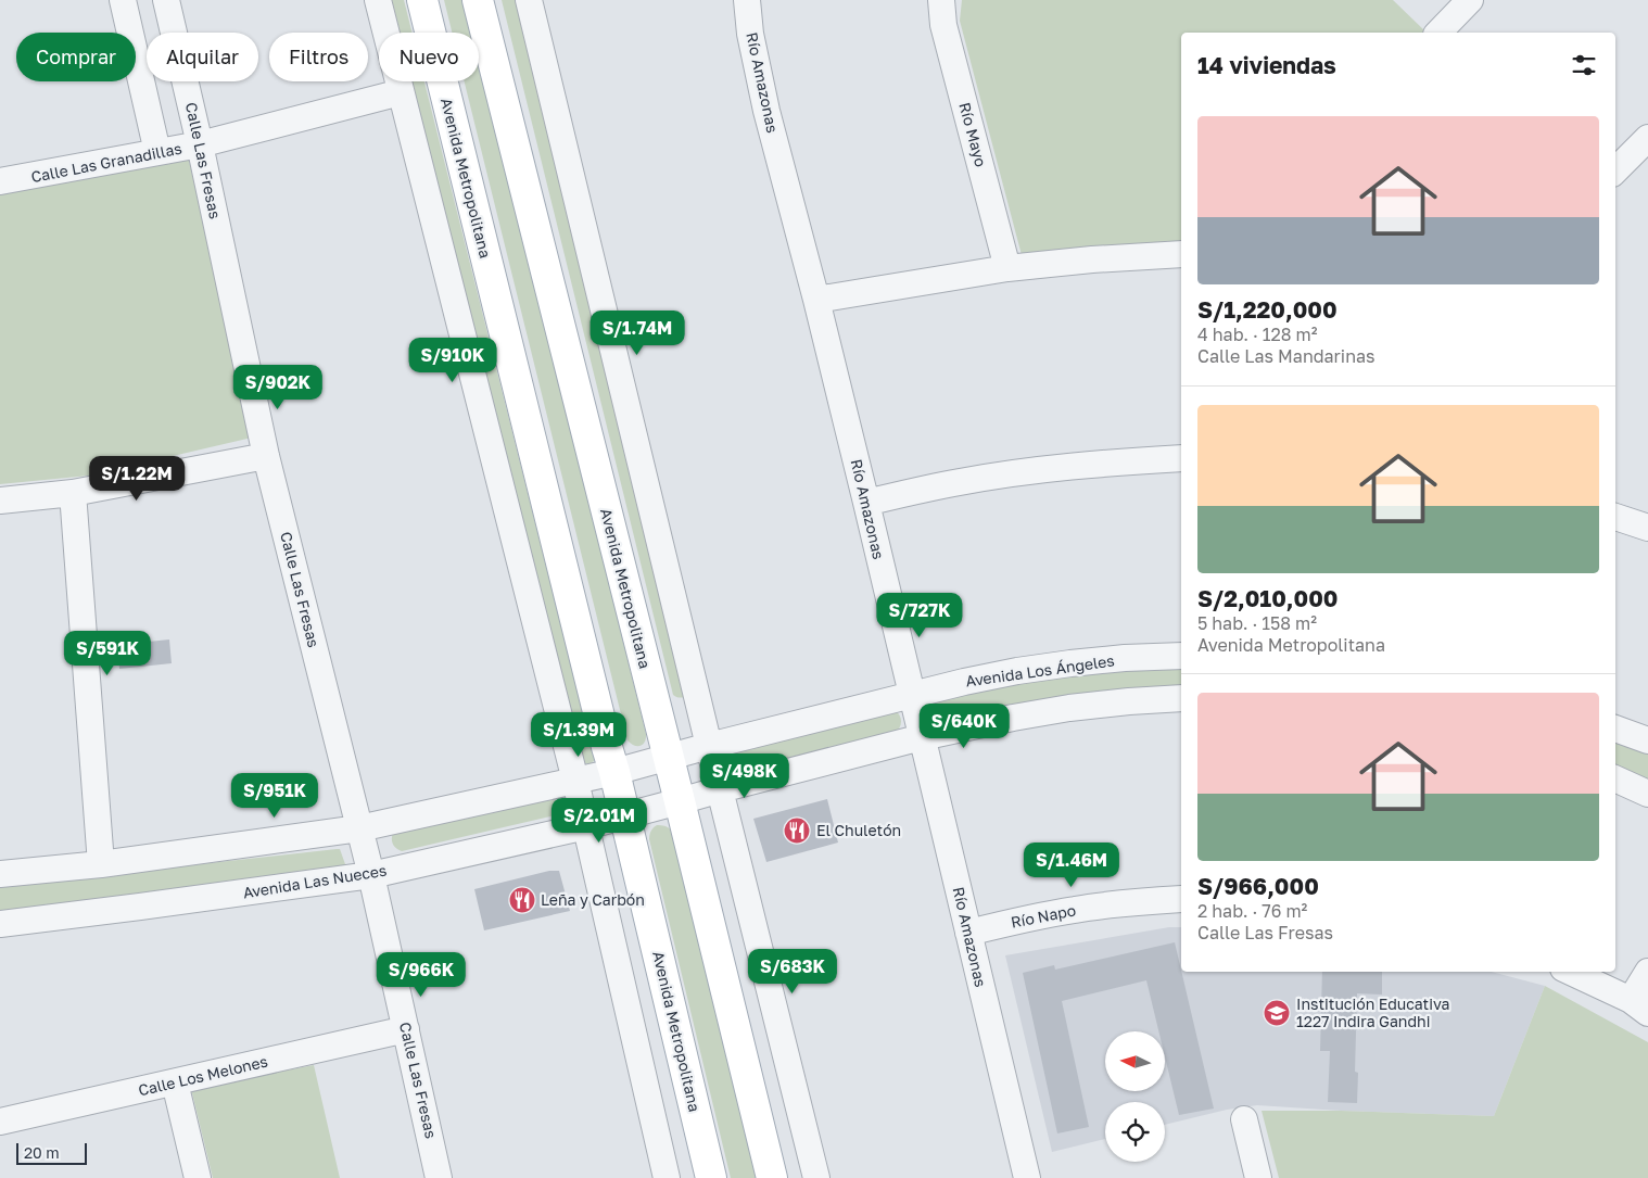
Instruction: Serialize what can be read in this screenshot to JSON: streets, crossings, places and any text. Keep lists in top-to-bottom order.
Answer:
{
  "streets": {
    "main road": ["Avenida Metropolitana"],
    "street": [
      "Río Amazonas",
      "Río Mayo",
      "Calle Las Fresas",
      "Calle Las Granadillas",
      "Avenida Los Ángeles",
      "Avenida Las Nueces",
      "Río Napo",
      "Calle Los Melones"
    ]
  },
  "crossings": [
    ["Río Amazonas", "Avenida Los Ángeles"],
    ["Río Amazonas", "Río Napo"],
    ["Calle Las Fresas", "Calle Las Granadillas"],
    ["Calle Las Fresas", "Avenida Las Nueces"],
    ["Calle Las Fresas", "Calle Los Melones"],
    ["Avenida Metropolitana", "Avenida Los Ángeles"],
    ["Avenida Metropolitana", "Avenida Las Nueces"]
  ],
  "places": {
    "restaurant": ["El Chuletón", "Leña y Carbón"],
    "school or university": ["Institución Educativa 1227 Indira Gandhi"]
  },
  "scale_bar": "20 m",
  "north": "left",
  "page": {
    "chip": [
      "Comprar",
      "Alquilar",
      "Filtros",
      "Nuevo"
    ],
    "heading": "14 viviendas",
    "list": [
      {
        "name": "S/1,220,000",
        "note": "4 hab. · 128 m² · Calle Las Mandarinas"
      },
      {
        "name": "S/2,010,000",
        "note": "5 hab. · 158 m² · Avenida Metropolitana"
      },
      {
        "name": "S/966,000",
        "note": "2 hab. · 76 m² · Calle Las Fresas"
      }
    ],
    "price": [
      "S/1.74M",
      "S/910K",
      "S/902K",
      "S/1.22M",
      "S/727K",
      "S/591K",
      "S/640K",
      "S/1.39M",
      "S/498K",
      "S/951K",
      "S/2.01M",
      "S/1.46M",
      "S/683K",
      "S/966K"
    ],
    "scale": "20 m"
  }
}
